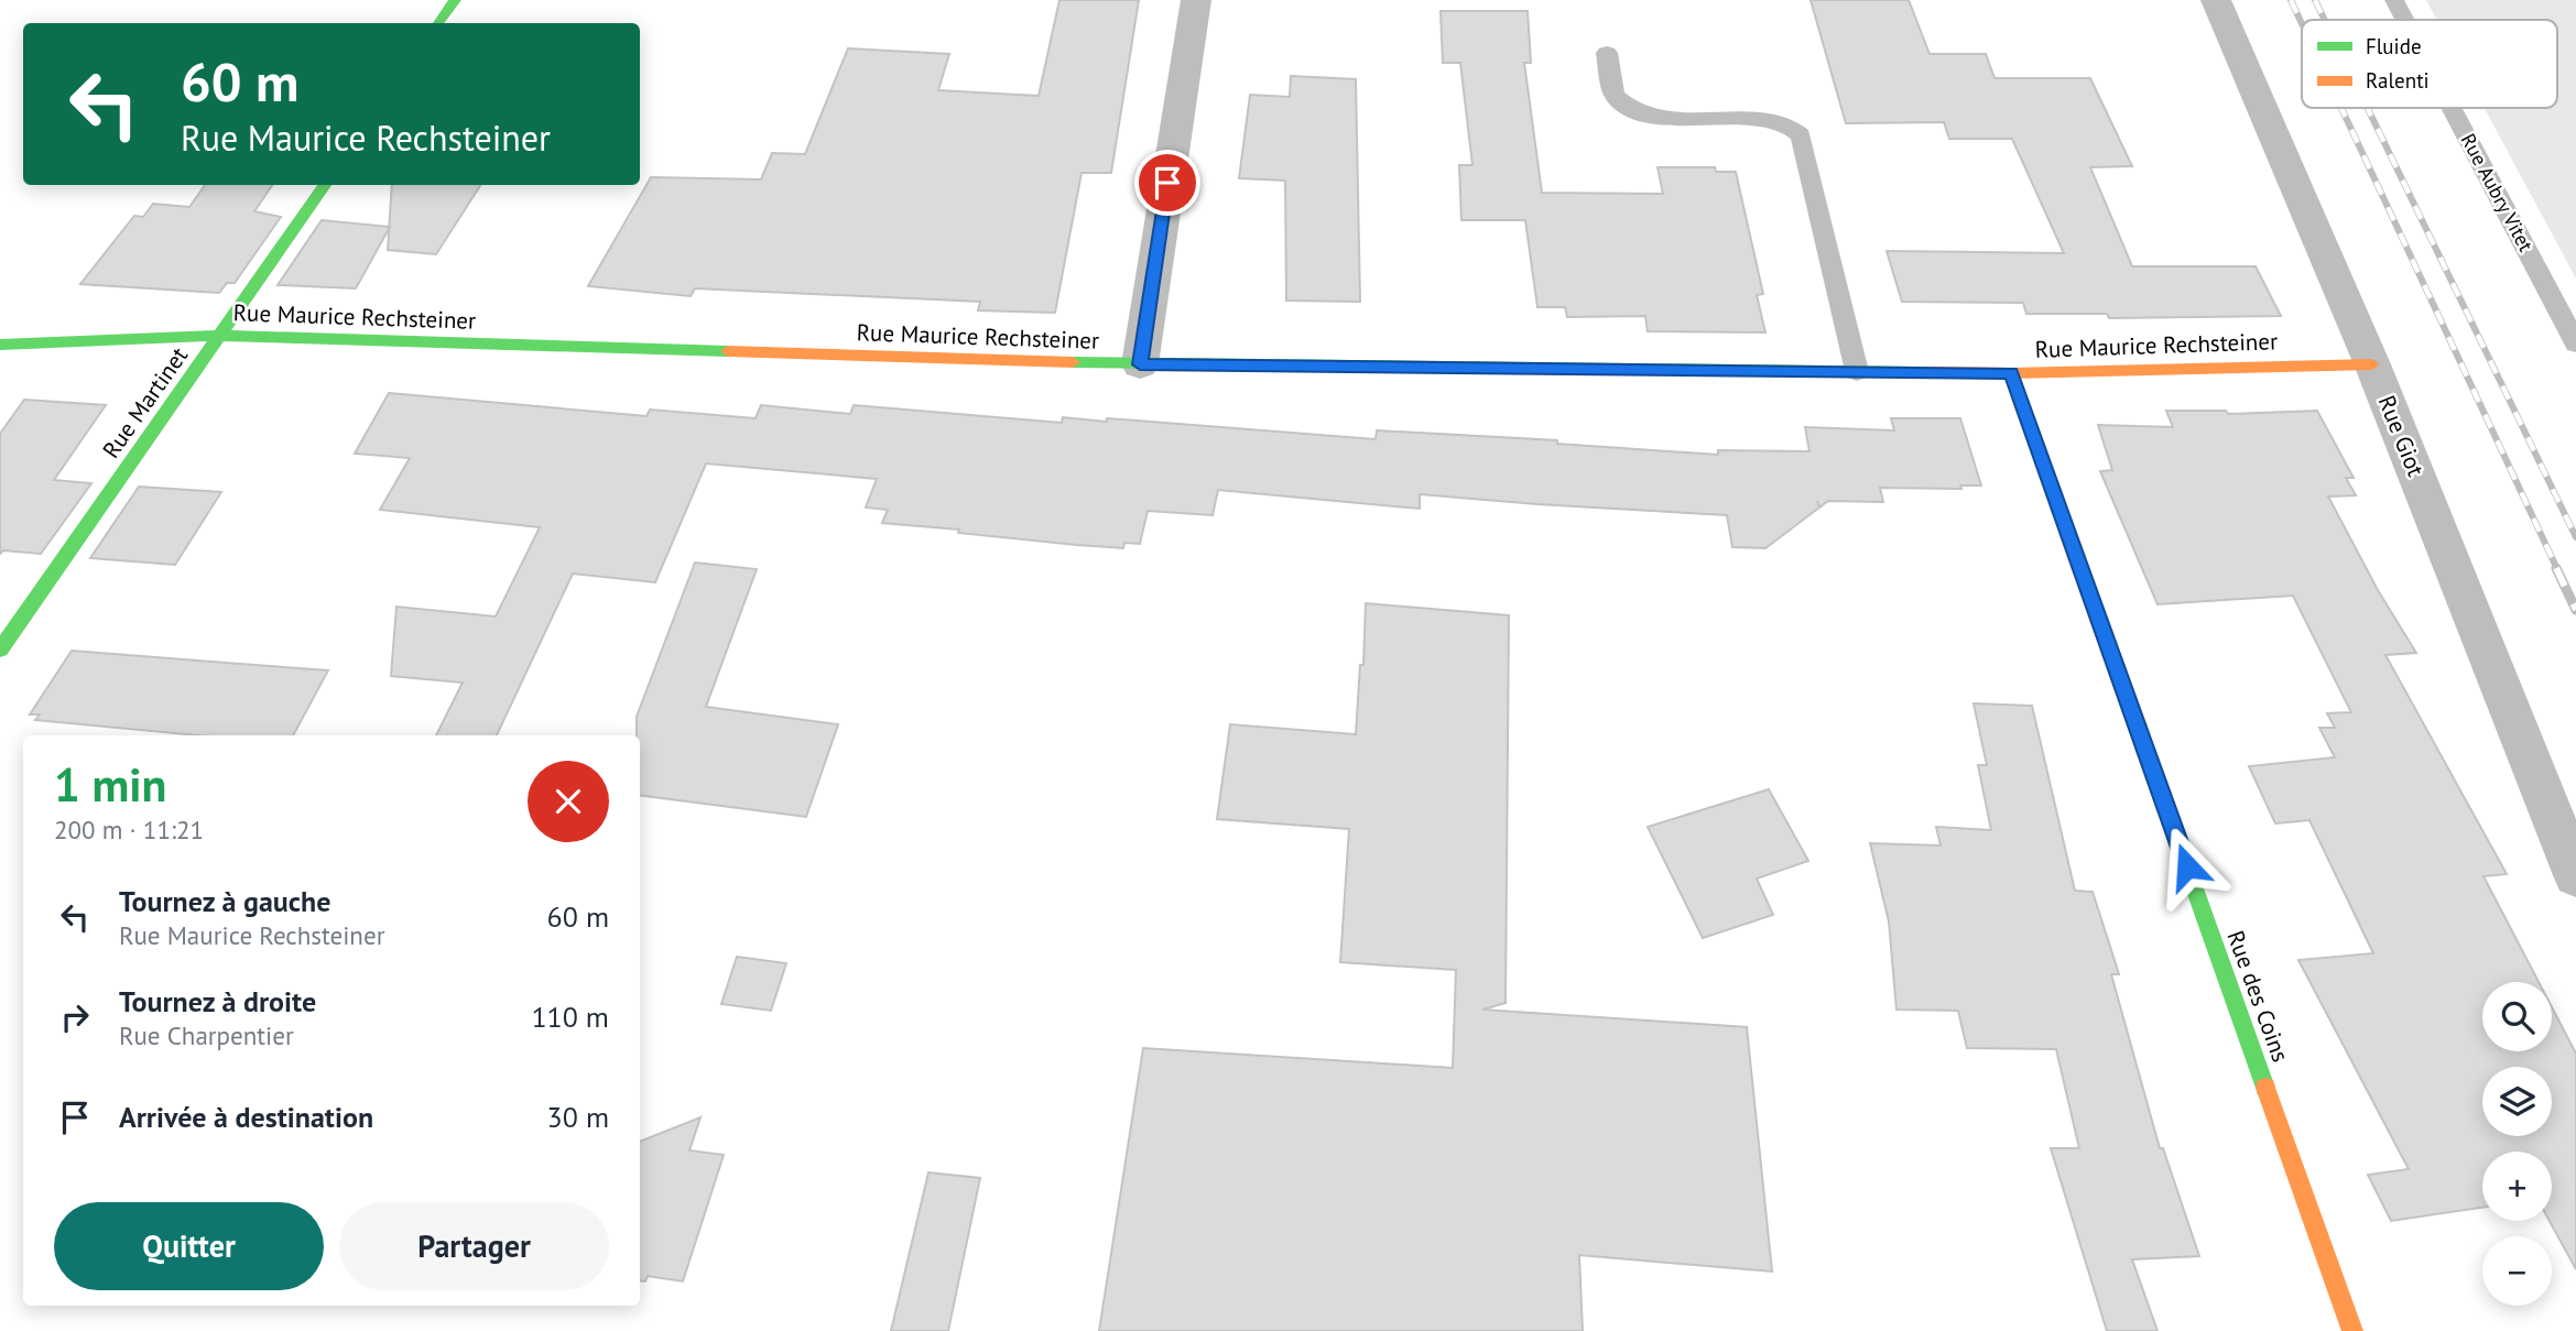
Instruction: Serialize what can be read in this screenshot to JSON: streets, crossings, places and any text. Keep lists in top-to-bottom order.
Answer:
{
  "streets": {
    "street": [
      "Rue Maurice Rechsteiner",
      "Rue Martinet",
      "Rue Giot",
      "Rue des Coins"
    ],
    "lane": ["Rue Aubry Vitet"]
  },
  "crossings": [
    ["Rue Maurice Rechsteiner", "Rue Martinet"],
    ["Rue Maurice Rechsteiner", "Rue Giot"],
    ["Rue Maurice Rechsteiner", "Rue des Coins"]
  ],
  "legend": ["Fluide", "Ralenti"],
  "page": {
    "turn": ["60 m", "Rue Maurice Rechsteiner"],
    "heading": ["1 min", "200 m · 11:21"],
    "list": [
      {
        "name": "Tournez à gauche",
        "note": "Rue Maurice Rechsteiner",
        "value": "60 m"
      },
      {
        "name": "Tournez à droite",
        "note": "Rue Charpentier",
        "value": "110 m"
      },
      {
        "name": "Arrivée à destination",
        "value": "30 m"
      }
    ],
    "map_buttons": ["+", "−"],
    "buttons": ["Quitter", "Partager"]
  }
}
